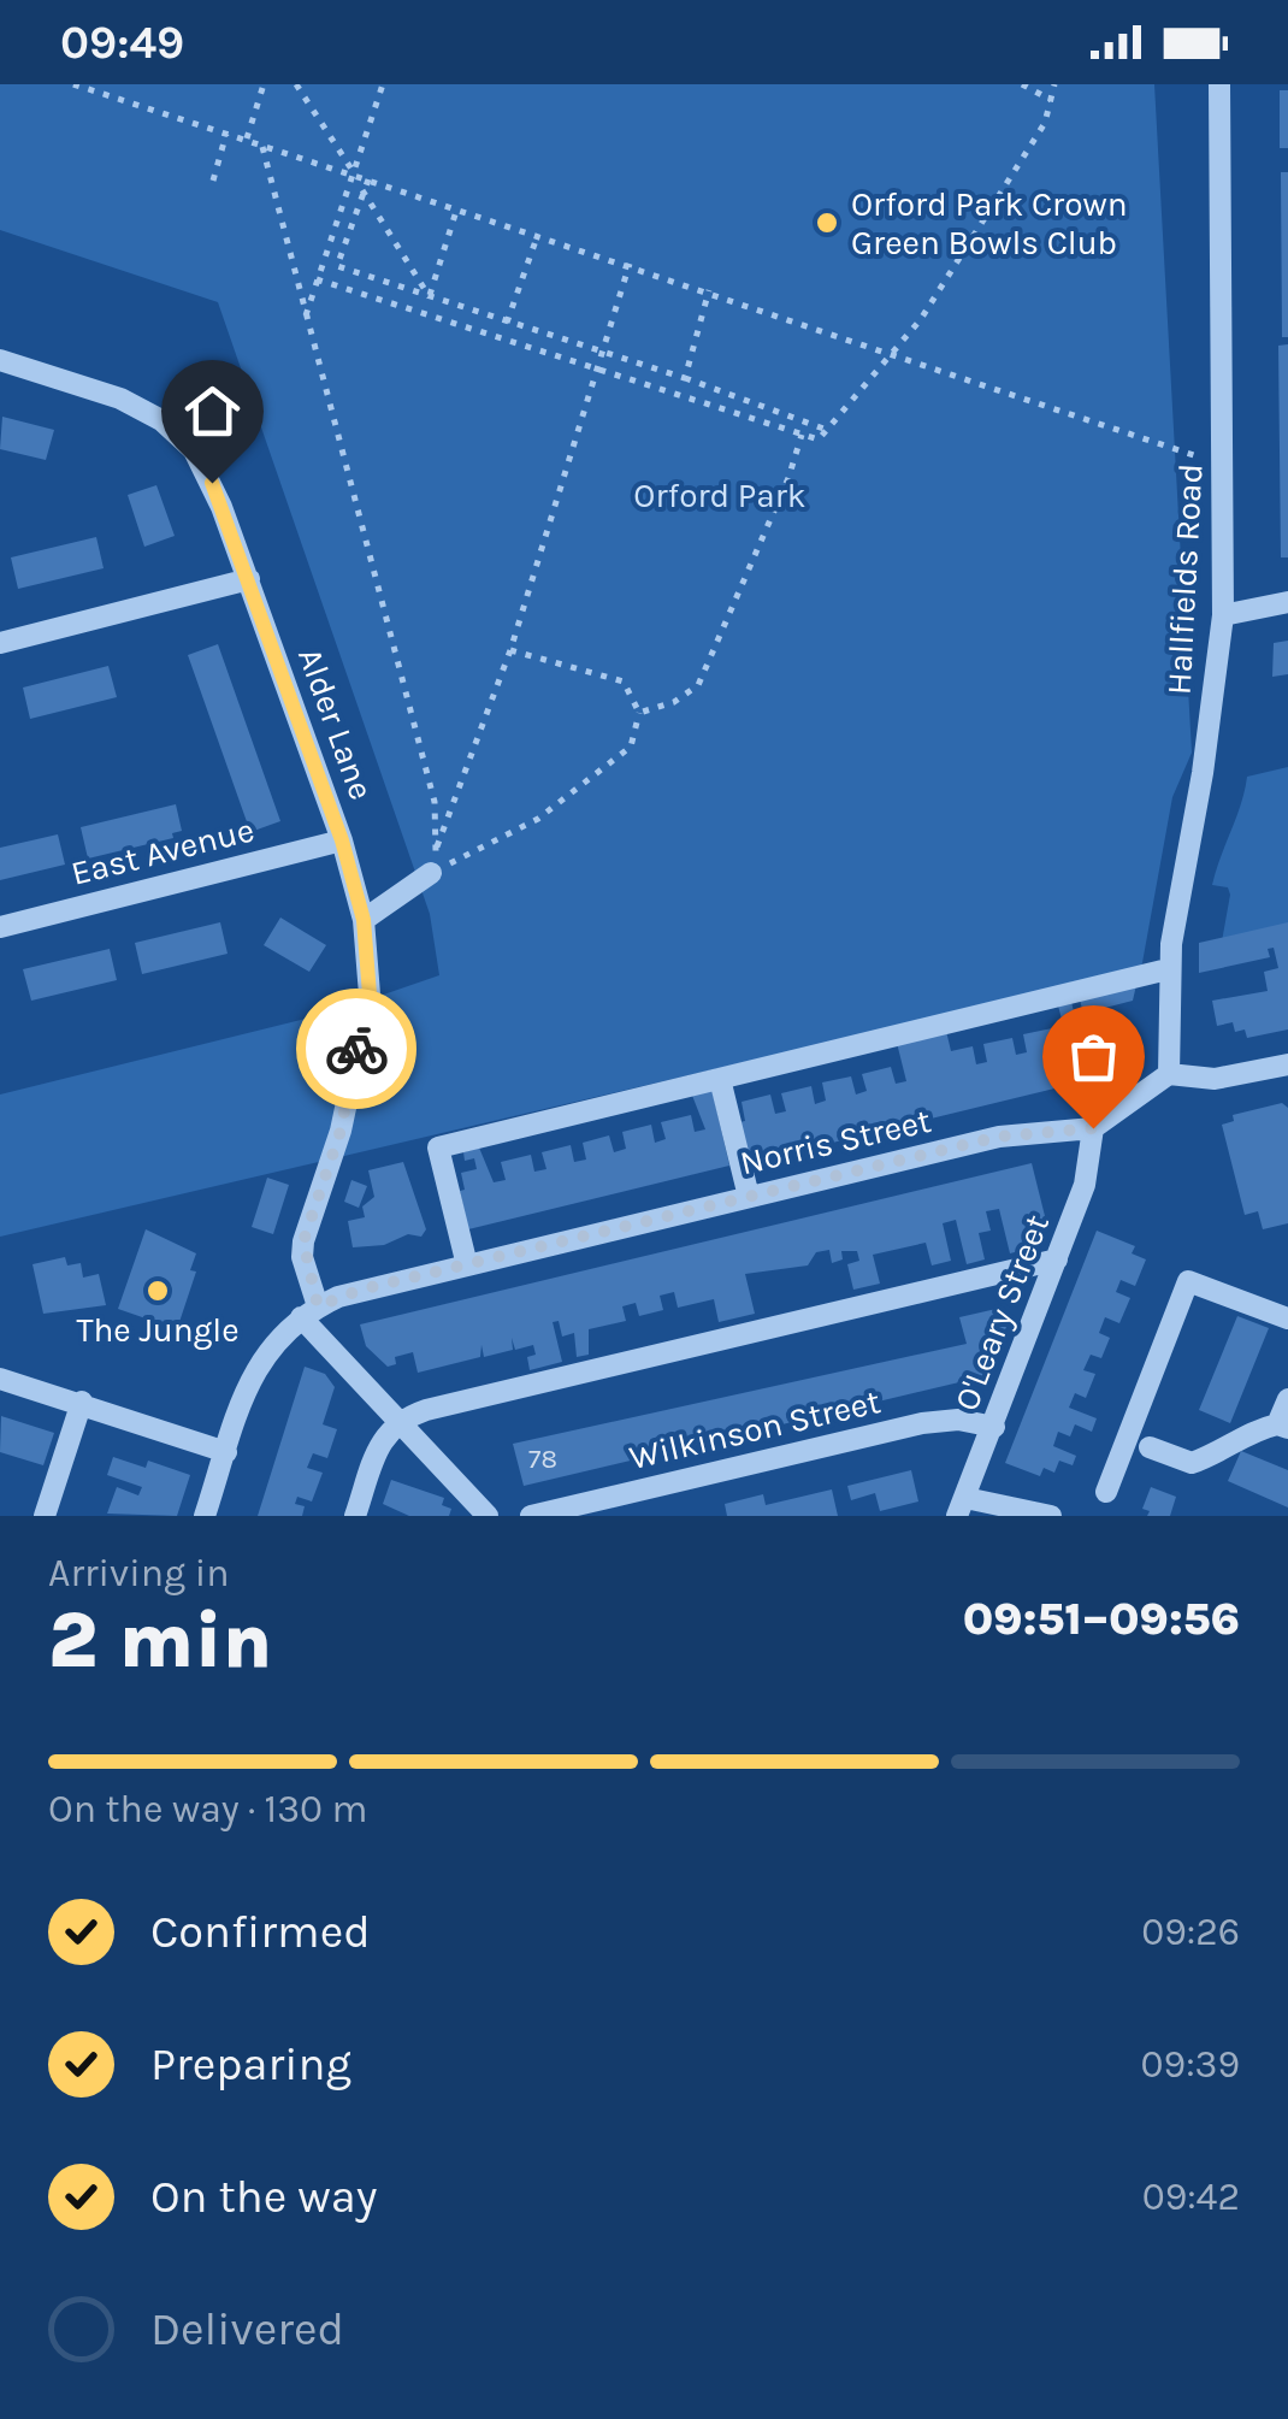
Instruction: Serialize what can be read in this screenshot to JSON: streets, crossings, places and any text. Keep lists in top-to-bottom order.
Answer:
{
  "streets": {
    "street": [
      "Hallfields Road",
      "Alder Lane",
      "East Avenue",
      "Norris Street",
      "O'Leary Street",
      "Wilkinson Street"
    ]
  },
  "crossings": [
    ["Alder Lane", "East Avenue"],
    ["Alder Lane", "Norris Street"],
    ["Norris Street", "O'Leary Street"],
    ["O'Leary Street", "Wilkinson Street"]
  ],
  "parks": ["Orford Park"],
  "places": ["Orford Park Crown Green Bowls Club", "The Jungle"],
  "house_numbers": ["78"],
  "page": {
    "status": "09:49",
    "heading": ["2 min", "Arriving in", "09:51–09:56"],
    "bar": "On the way · 130 m",
    "list": [
      ["Confirmed", "09:26"],
      ["Preparing", "09:39"],
      ["On the way", "09:42"],
      "Delivered"
    ]
  }
}
